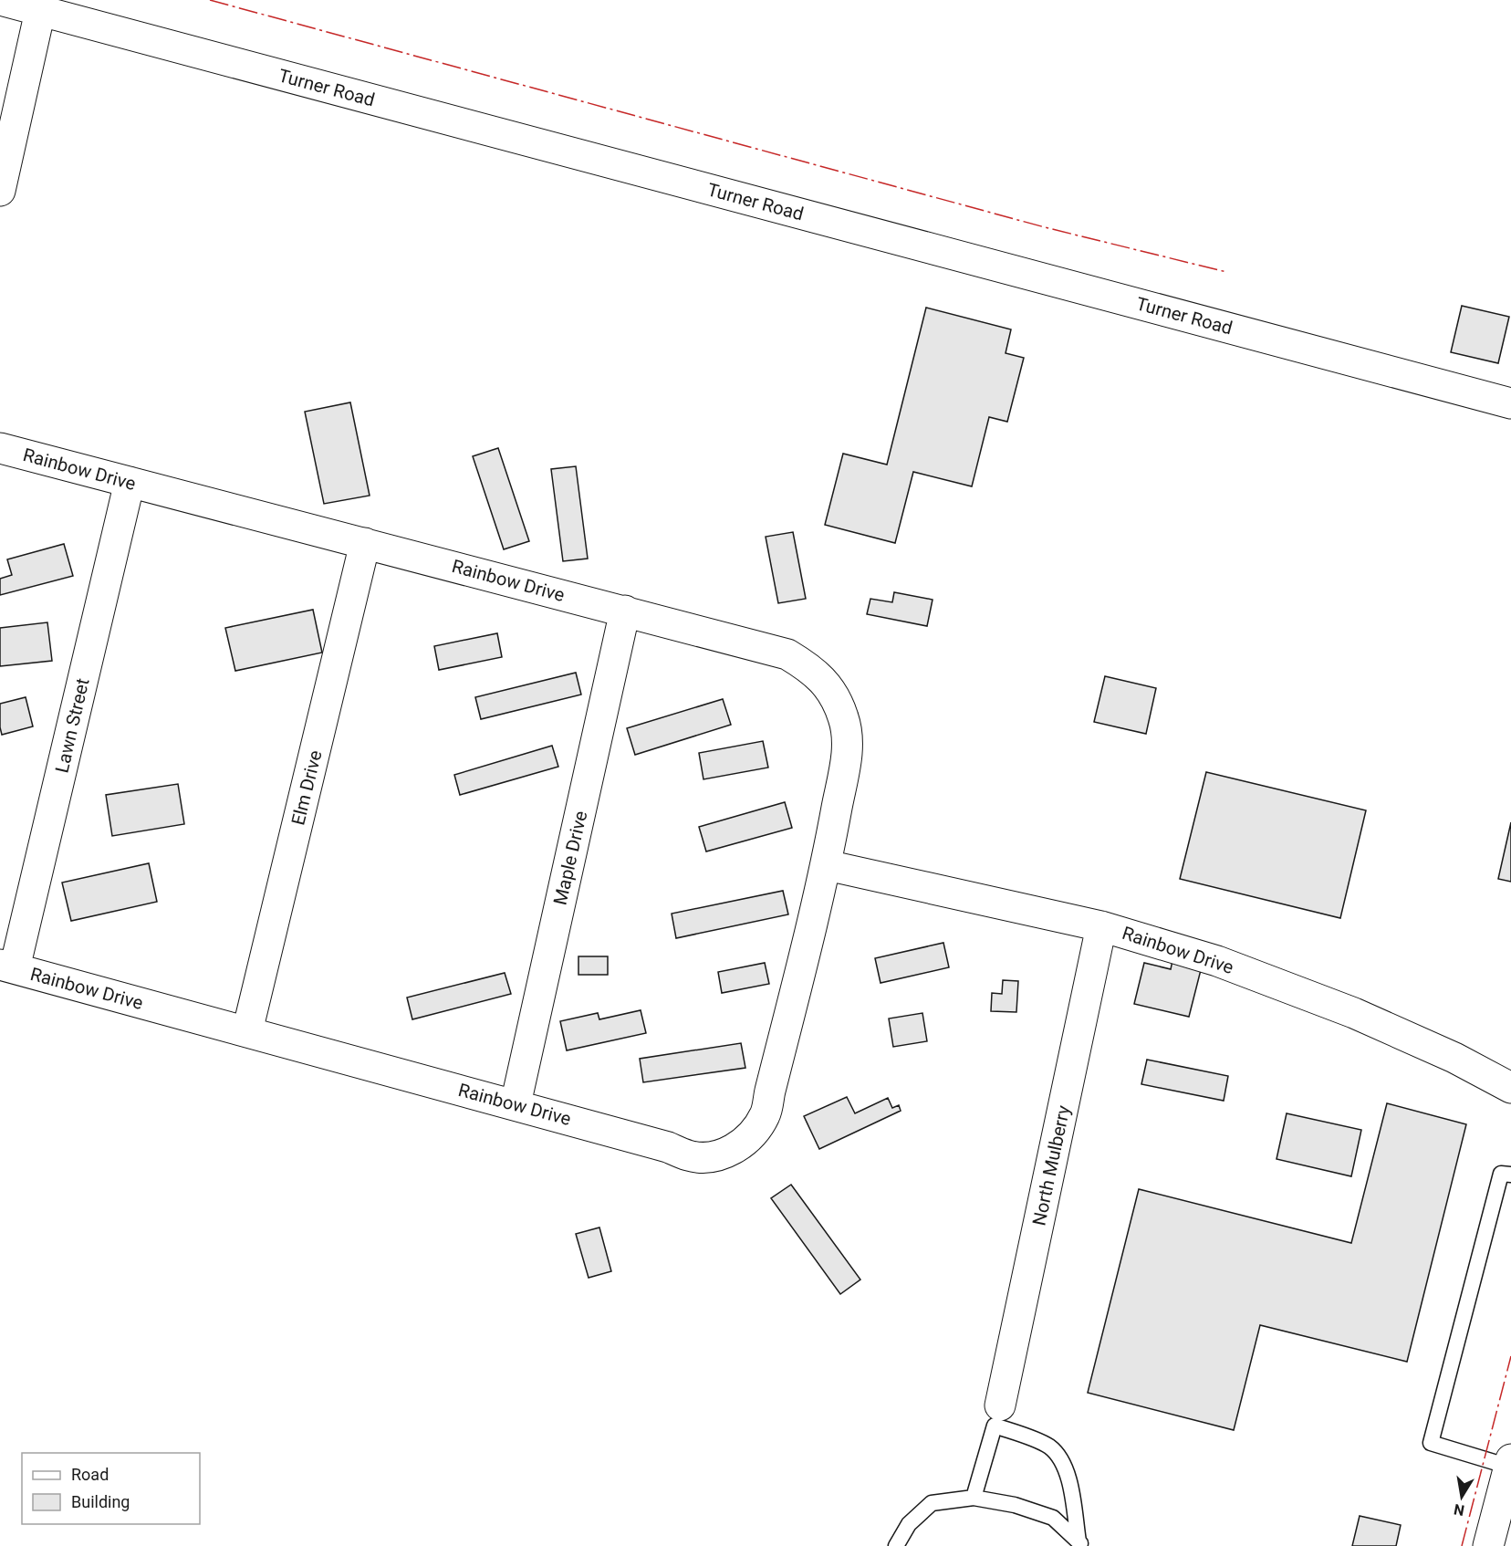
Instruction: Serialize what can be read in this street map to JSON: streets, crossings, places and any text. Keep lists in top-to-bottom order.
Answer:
{
  "streets": {
    "street": [
      "Turner Road",
      "Rainbow Drive",
      "Lawn Street",
      "Elm Drive",
      "Maple Drive",
      "North Mulberry"
    ]
  },
  "crossings": [
    ["Rainbow Drive", "Lawn Street"],
    ["Rainbow Drive", "Elm Drive"],
    ["Rainbow Drive", "Maple Drive"],
    ["Rainbow Drive", "North Mulberry"]
  ],
  "legend": ["Road", "Building"],
  "north": "bottom"
}
